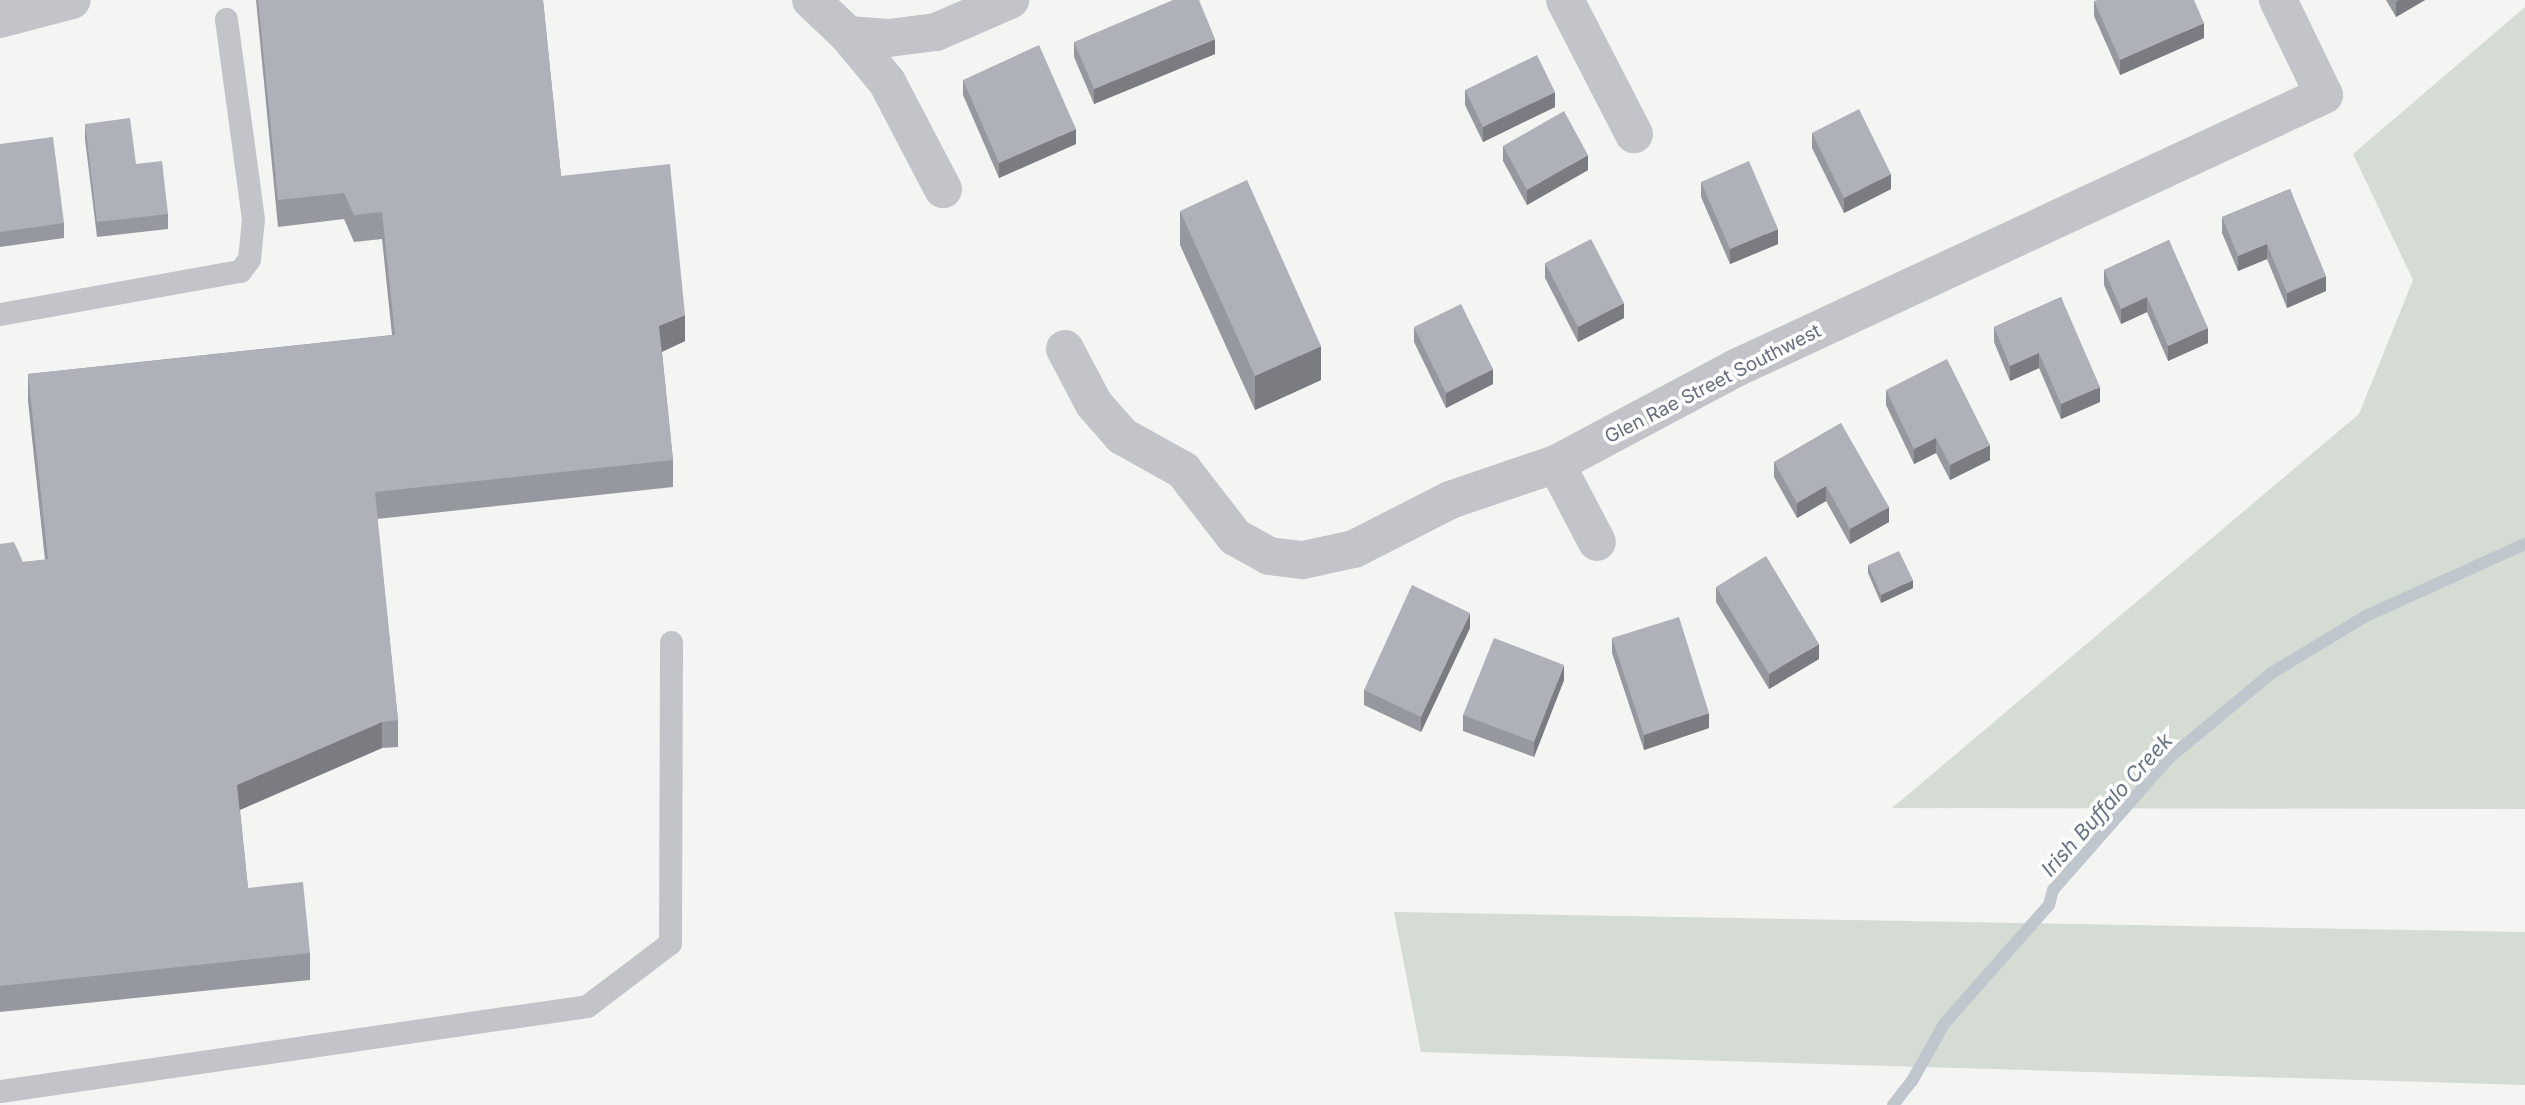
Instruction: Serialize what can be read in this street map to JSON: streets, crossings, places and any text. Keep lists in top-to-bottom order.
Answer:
{
  "streets": {
    "street": ["Glen Rae Street Southwest"]
  },
  "water": ["Irish Buffalo Creek"]
}
